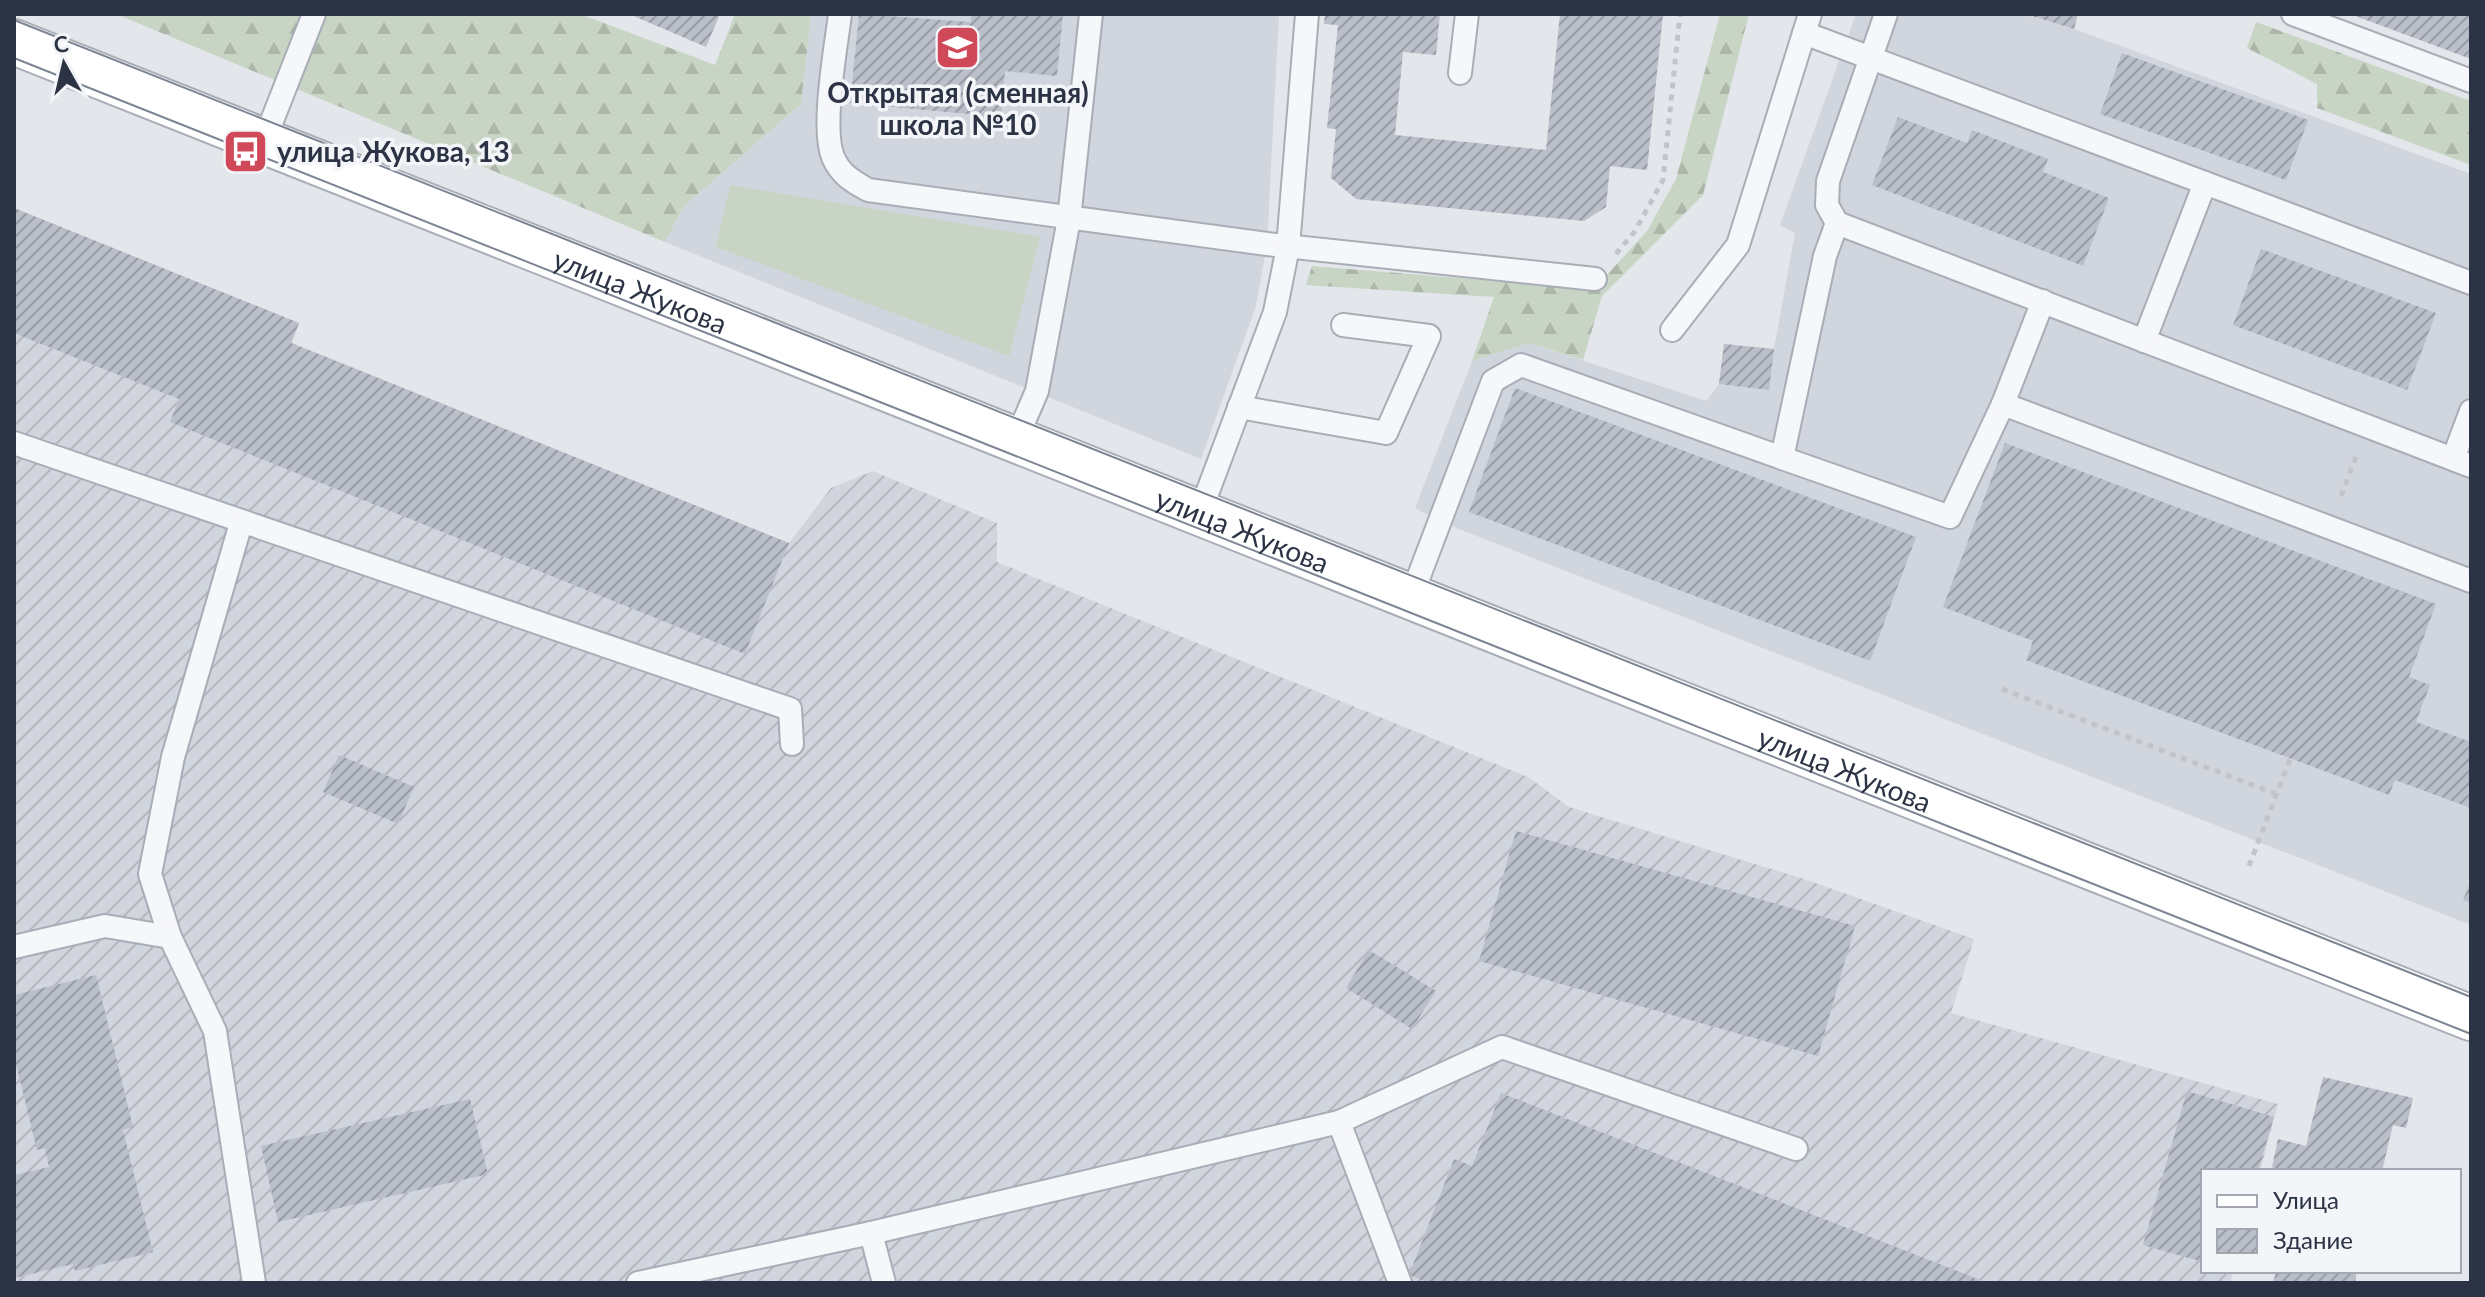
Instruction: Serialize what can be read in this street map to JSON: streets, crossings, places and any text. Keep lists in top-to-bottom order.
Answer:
{
  "streets": {
    "street": ["улица Жукова"]
  },
  "places": {
    "school or university": ["Открытая (сменная) школа №10"],
    "bus stop": ["улица Жукова, 13"]
  },
  "legend": ["Улица", "Здание"],
  "north": "top"
}
